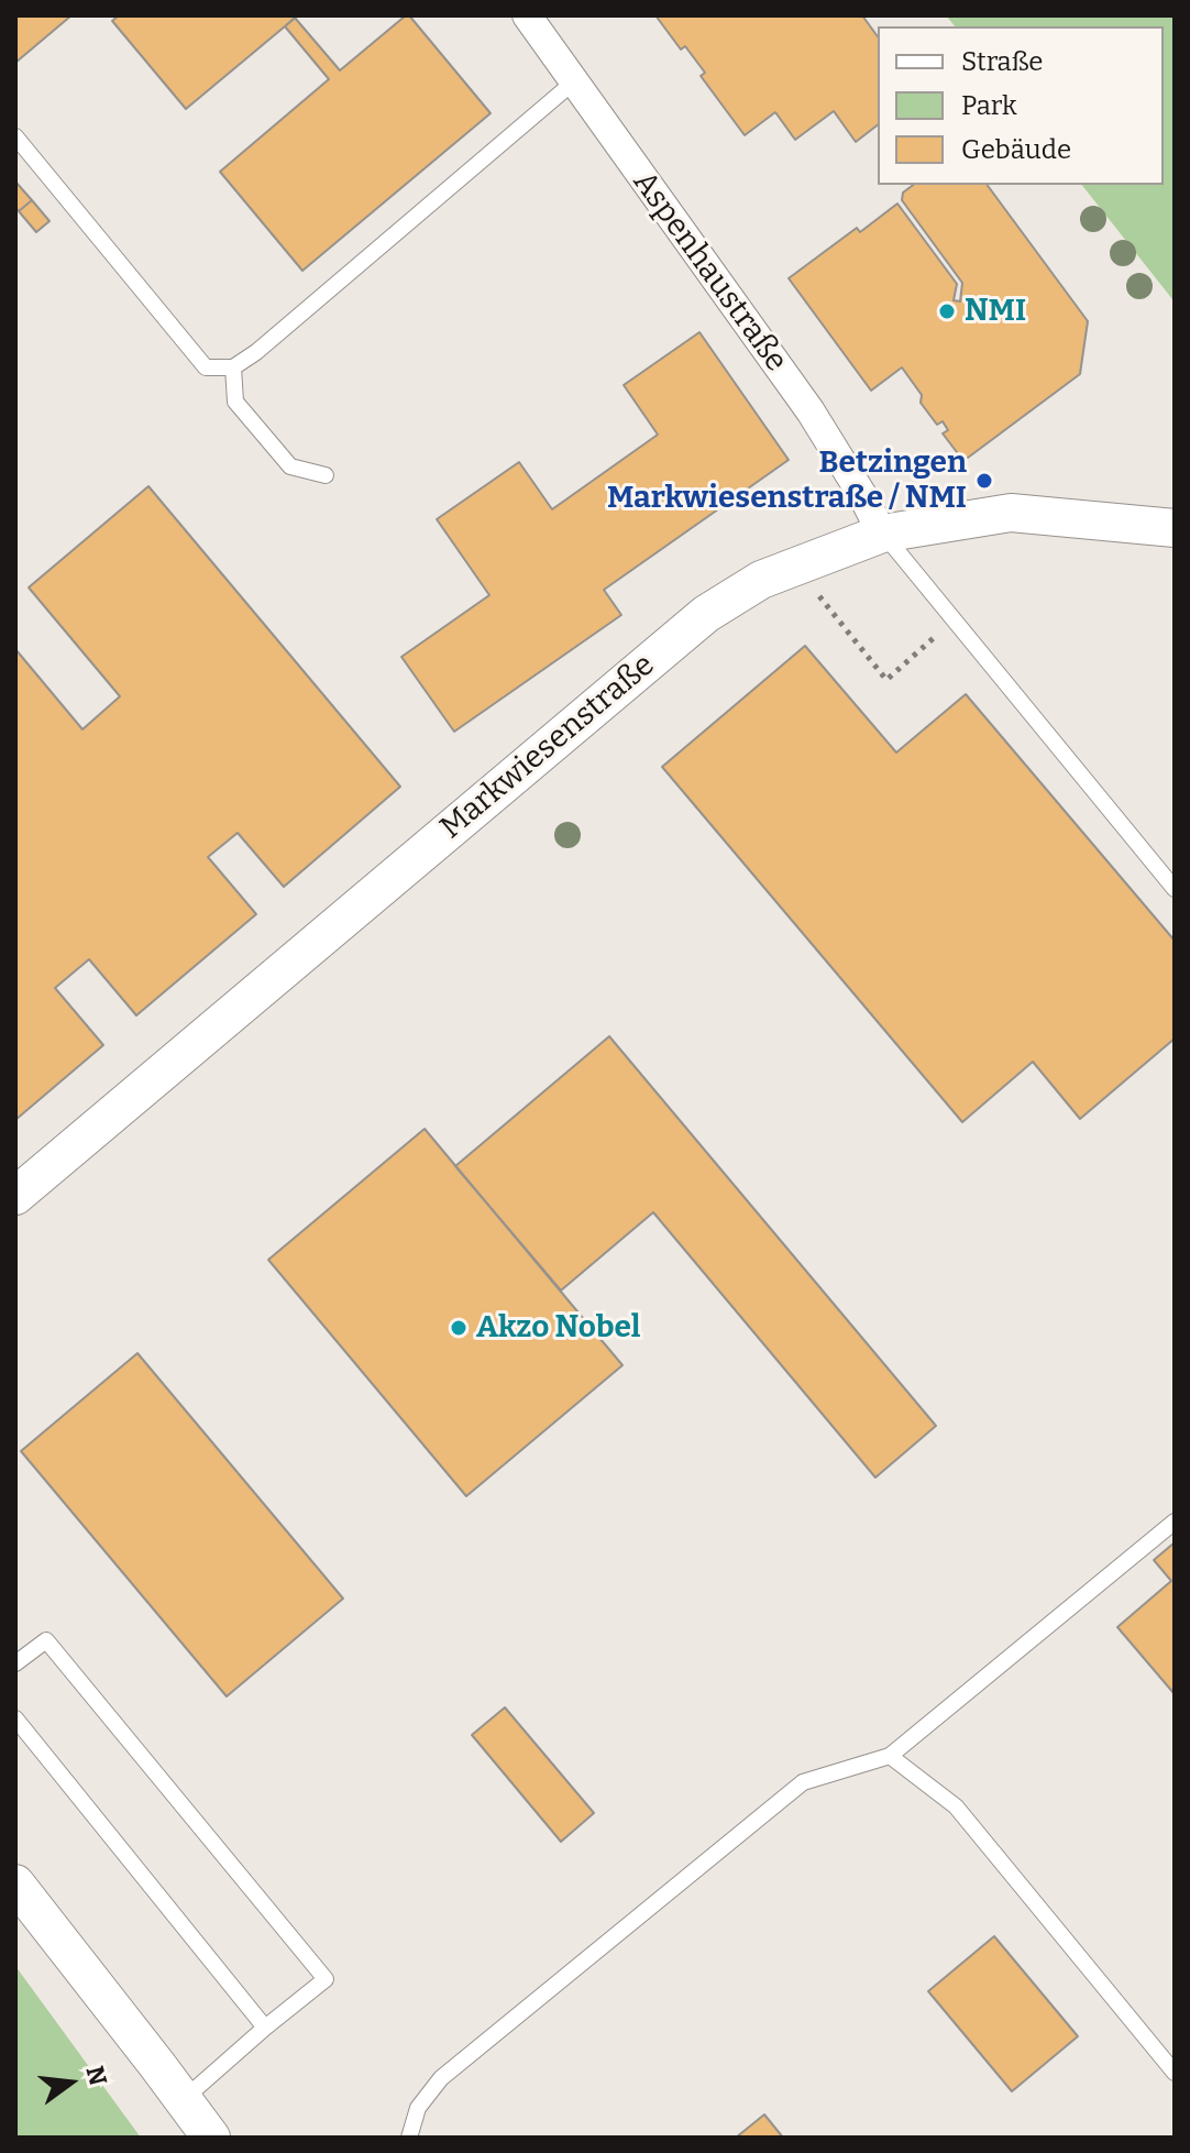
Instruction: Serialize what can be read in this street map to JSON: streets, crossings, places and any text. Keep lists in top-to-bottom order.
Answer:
{
  "streets": {
    "street": ["Aspenhaustraße", "Markwiesenstraße"]
  },
  "crossings": [
    ["Aspenhaustraße", "Markwiesenstraße"]
  ],
  "places": ["NMI", "Betzingen Markwiesenstraße / NMI", "Akzo Nobel"],
  "legend": ["Straße", "Park", "Gebäude"],
  "north": "right"
}
